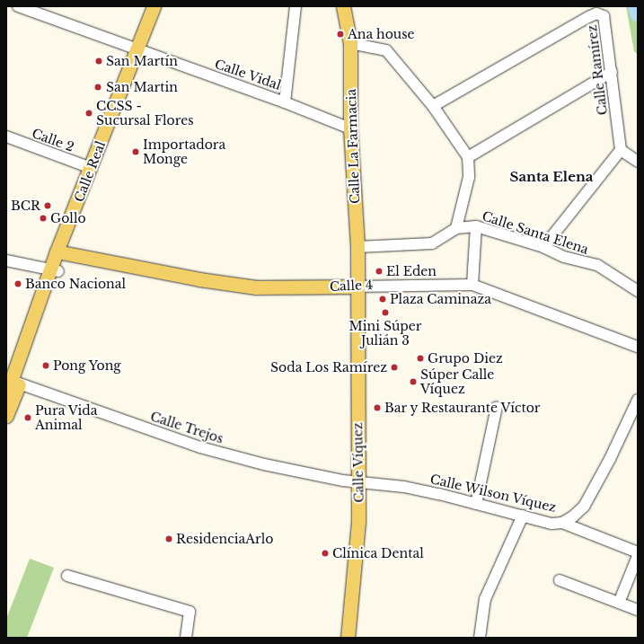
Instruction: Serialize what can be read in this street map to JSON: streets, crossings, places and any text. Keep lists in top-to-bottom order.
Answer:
{
  "streets": {
    "main road": [
      "Calle La Farmacia",
      "Calle Real",
      "Calle 4",
      "Calle Víquez"
    ],
    "street": [
      "Calle Ramírez",
      "Calle Vidal",
      "Calle 2",
      "Calle Santa Elena",
      "Calle Trejos",
      "Calle Wilson Víquez"
    ]
  },
  "crossings": [
    ["Calle Vidal", "Calle La Farmacia"],
    ["Calle Vidal", "Calle Real"],
    ["Calle 2", "Calle Real"],
    ["Calle La Farmacia", "Calle Santa Elena"],
    ["Calle La Farmacia", "Calle 4"],
    ["Calle La Farmacia", "Calle Víquez"],
    ["Calle Real", "Calle 4"],
    ["Calle Real", "Calle Trejos"],
    ["Calle 4", "Calle Víquez"],
    ["Calle Trejos", "Calle Víquez"],
    ["Calle Trejos", "Calle Wilson Víquez"],
    ["Calle Víquez", "Calle Wilson Víquez"]
  ],
  "districts": ["Santa Elena"],
  "places": [
    "Ana house",
    "San Martín",
    "San Martin",
    "CCSS - Sucursal Flores",
    "Importadora Monge",
    "BCR",
    "Gollo",
    "El Eden",
    "Banco Nacional",
    "Plaza Caminaza",
    "Mini Súper Julián 3",
    "Grupo Diez",
    "Pong Yong",
    "Soda Los Ramírez",
    "Súper Calle Víquez",
    "Bar y Restaurante Víctor",
    "Pura Vida Animal",
    "ResidenciaArlo",
    "Clínica Dental"
  ]
}
